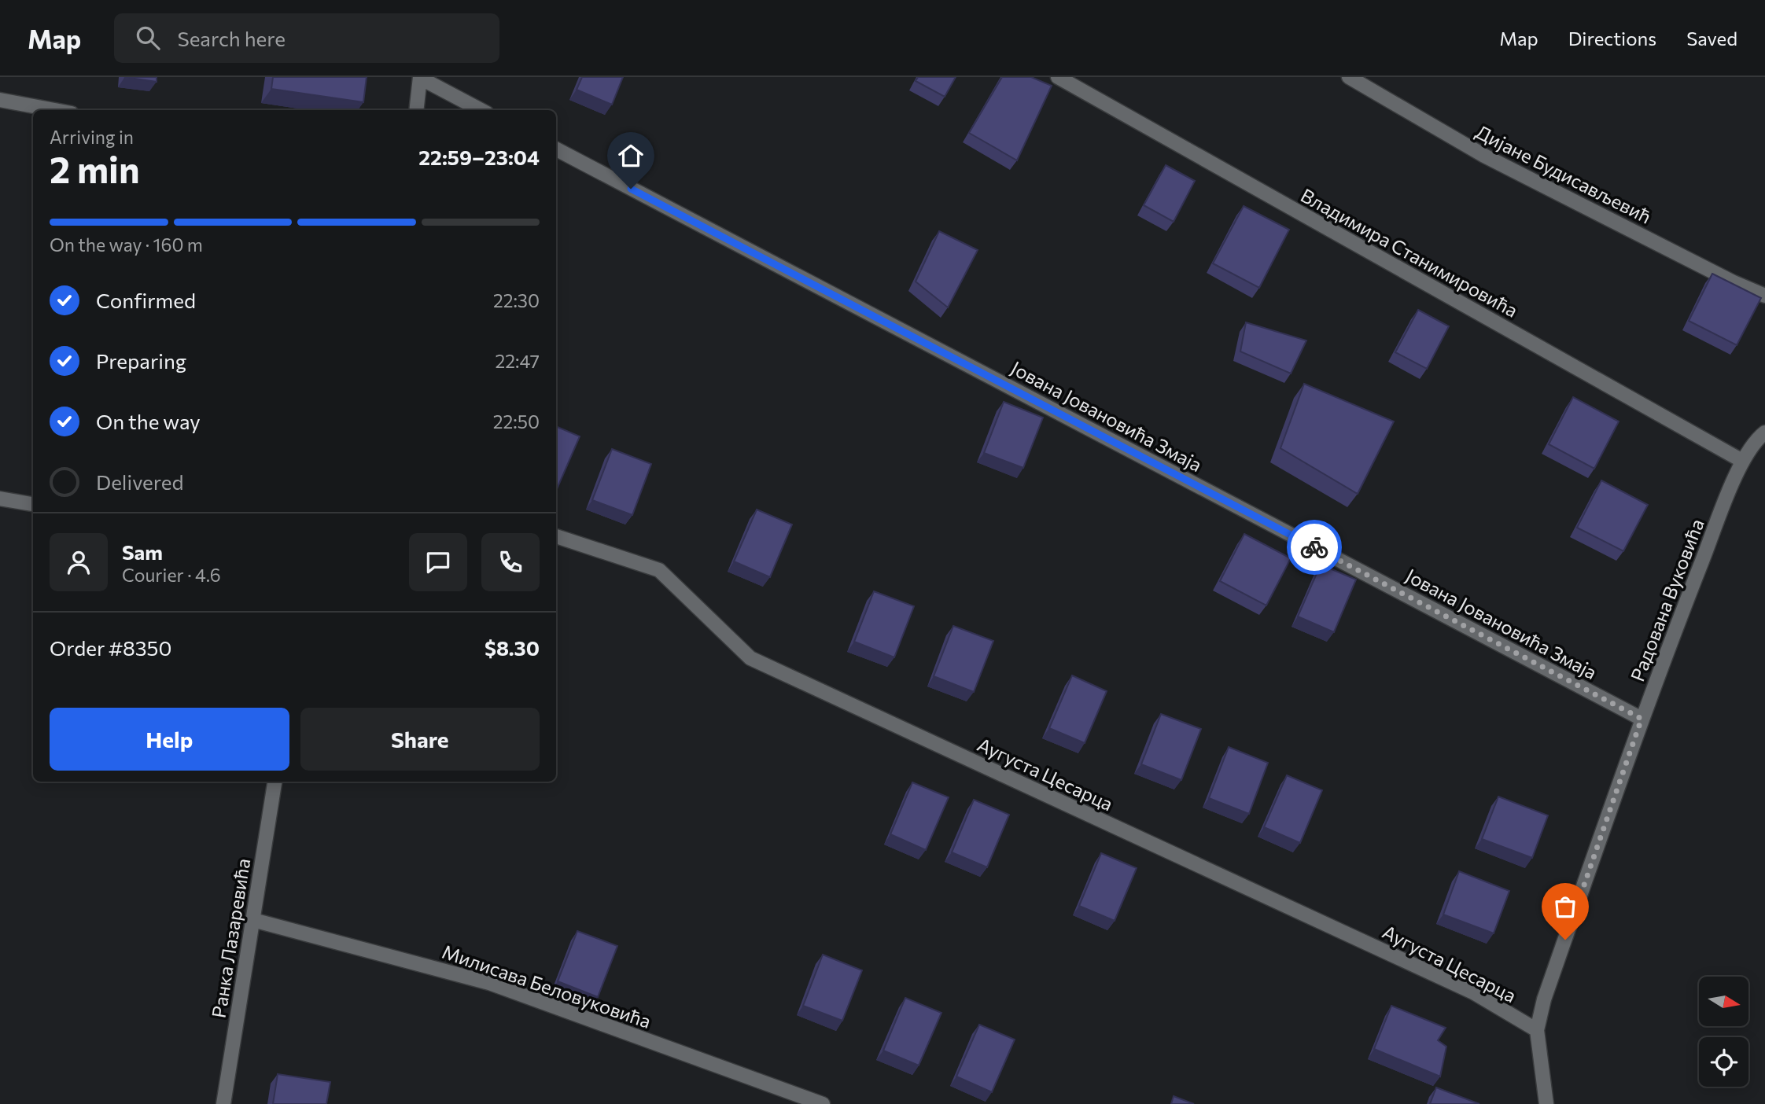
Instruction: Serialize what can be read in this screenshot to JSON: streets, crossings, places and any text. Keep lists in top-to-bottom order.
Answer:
{
  "streets": {
    "street": [
      "Дијане Будисављевић",
      "Владимира Станимировића",
      "Јована Јовановића Змаја",
      "Радована Вуковића",
      "Аугуста Цесарца",
      "Ранка Лазаревића",
      "Милисава Беловуковића"
    ]
  },
  "crossings": [
    ["Владимира Станимировића", "Радована Вуковића"],
    ["Јована Јовановића Змаја", "Радована Вуковића"],
    ["Радована Вуковића", "Аугуста Цесарца"],
    ["Ранка Лазаревића", "Милисава Беловуковића"]
  ],
  "north": "right",
  "page": {
    "header": "Map",
    "search": "Search here",
    "nav": ["Map", "Directions", "Saved"],
    "heading": ["2 min", "Arriving in", "22:59–23:04"],
    "panel": [
      "Sam",
      "Courier · 4.6",
      "Order #8350",
      "$8.30"
    ],
    "bar": "On the way · 160 m",
    "list": [
      ["Confirmed", "22:30"],
      ["Preparing", "22:47"],
      ["On the way", "22:50"],
      "Delivered"
    ],
    "buttons": ["Help", "Share"]
  }
}
